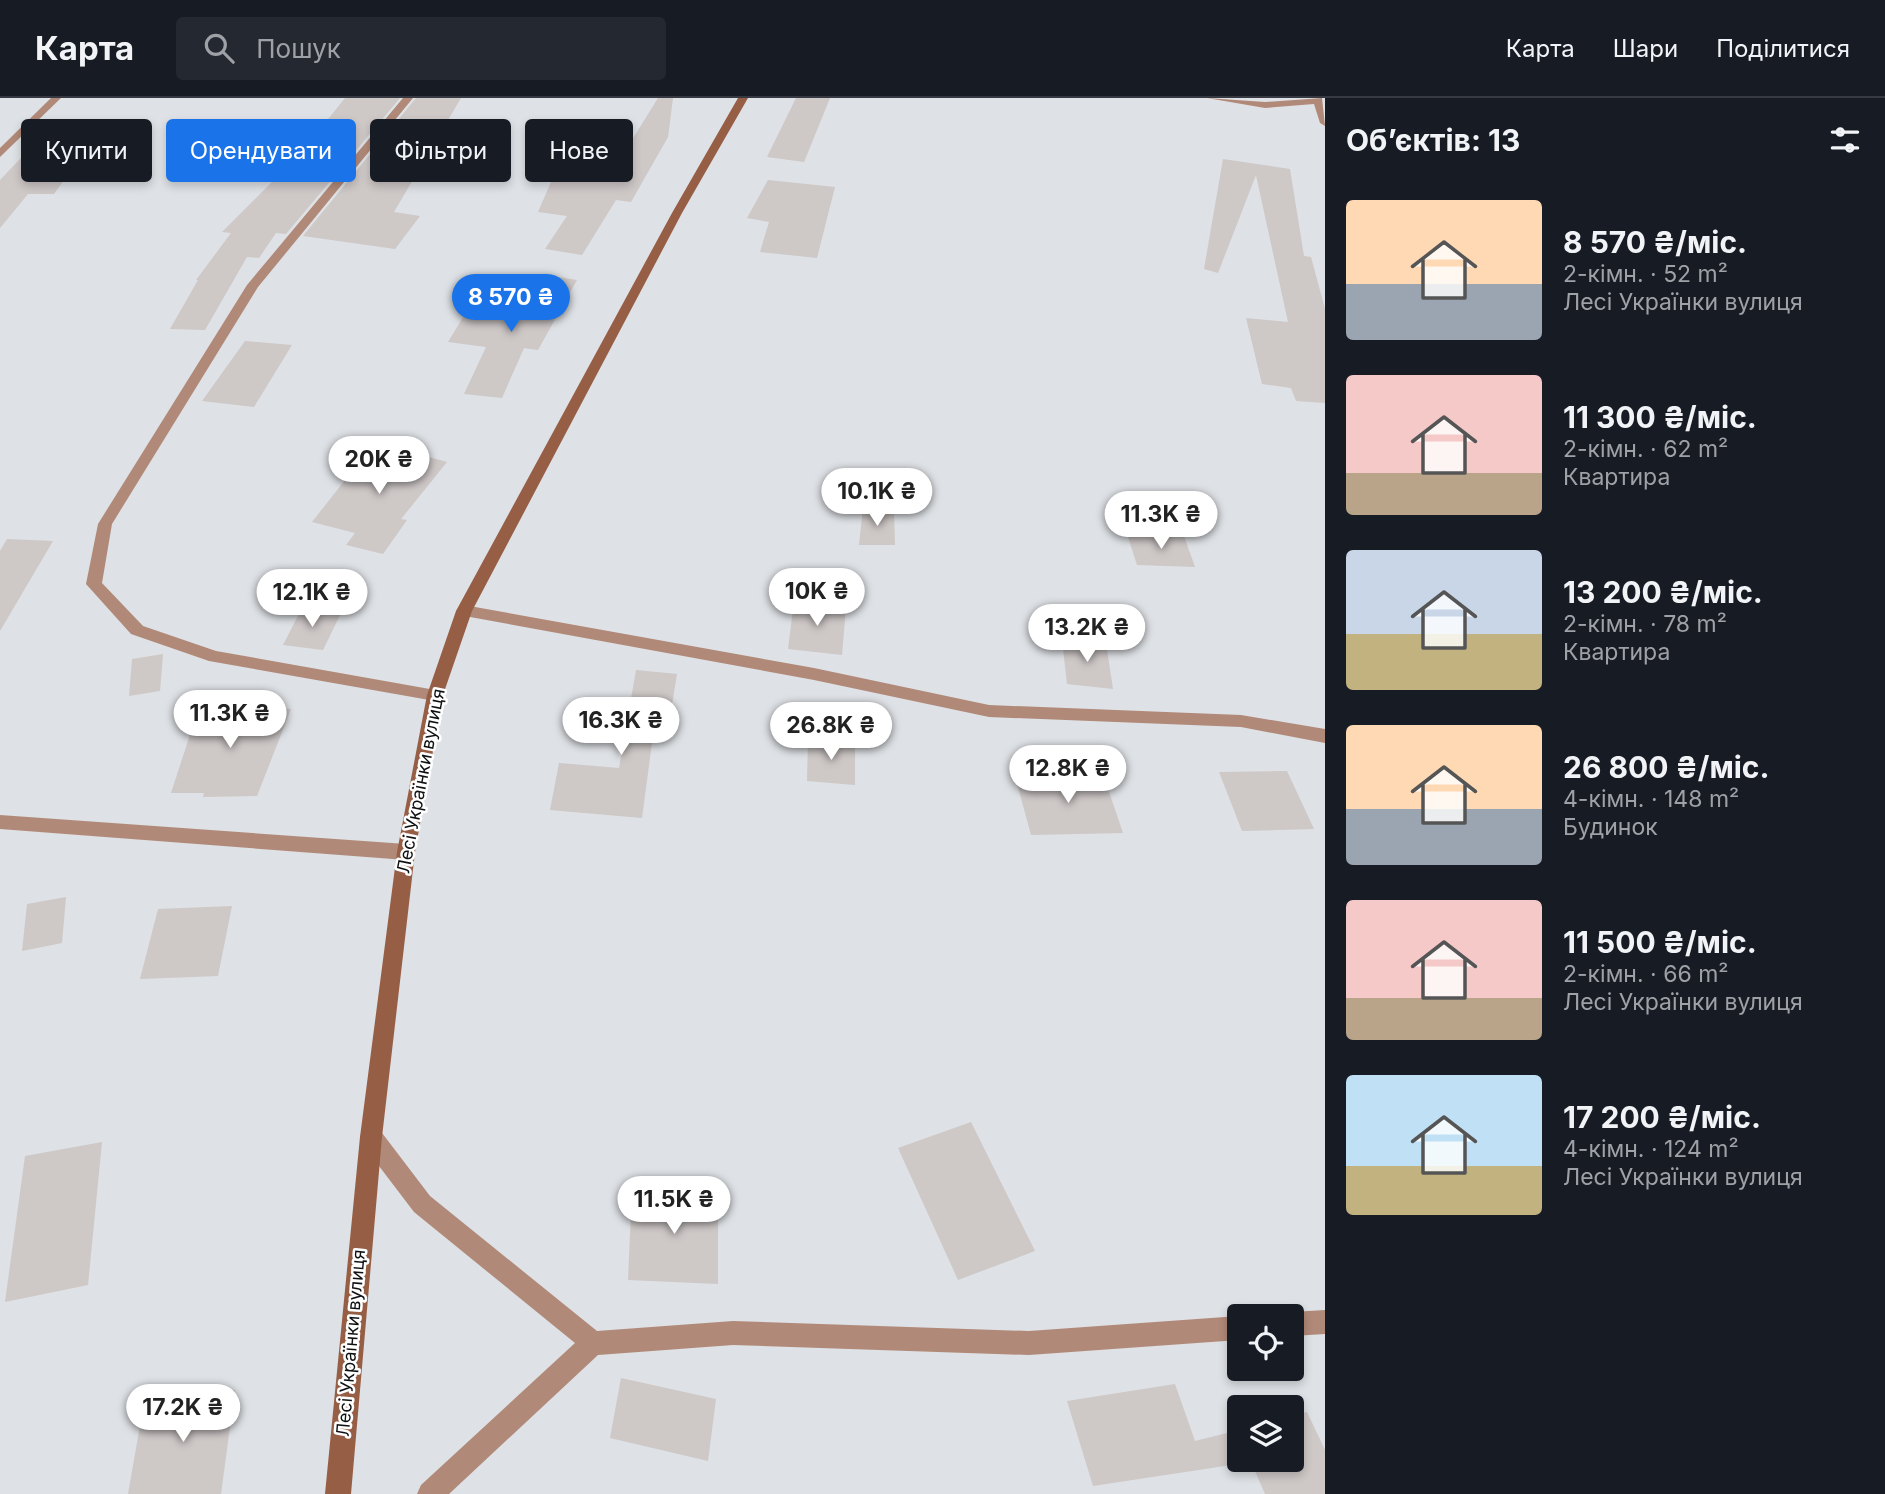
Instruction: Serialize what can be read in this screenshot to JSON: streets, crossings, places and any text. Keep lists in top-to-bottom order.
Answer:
{
  "streets": {
    "street": ["Лесі Українки вулиця"]
  },
  "page": {
    "header": "Карта",
    "search": "Пошук",
    "nav": ["Карта", "Шари", "Поділитися"],
    "heading": "Об’єктів: 13",
    "chip": [
      "Купити",
      "Орендувати",
      "Фільтри",
      "Нове"
    ],
    "list": [
      {
        "name": "8 570 ₴/міс.",
        "note": "2-кімн. · 52 m² · Лесі Українки вулиця"
      },
      {
        "name": "11 300 ₴/міс.",
        "note": "2-кімн. · 62 m² · Квартира"
      },
      {
        "name": "13 200 ₴/міс.",
        "note": "2-кімн. · 78 m² · Квартира"
      },
      {
        "name": "26 800 ₴/міс.",
        "note": "4-кімн. · 148 m² · Будинок"
      },
      {
        "name": "11 500 ₴/міс.",
        "note": "2-кімн. · 66 m² · Лесі Українки вулиця"
      },
      {
        "name": "17 200 ₴/міс.",
        "note": "4-кімн. · 124 m² · Лесі Українки вулиця"
      }
    ],
    "price": [
      "8 570 ₴",
      "20K ₴",
      "10.1K ₴",
      "11.3K ₴",
      "10K ₴",
      "12.1K ₴",
      "13.2K ₴",
      "11.3K ₴",
      "16.3K ₴",
      "26.8K ₴",
      "12.8K ₴",
      "11.5K ₴",
      "17.2K ₴"
    ]
  }
}
